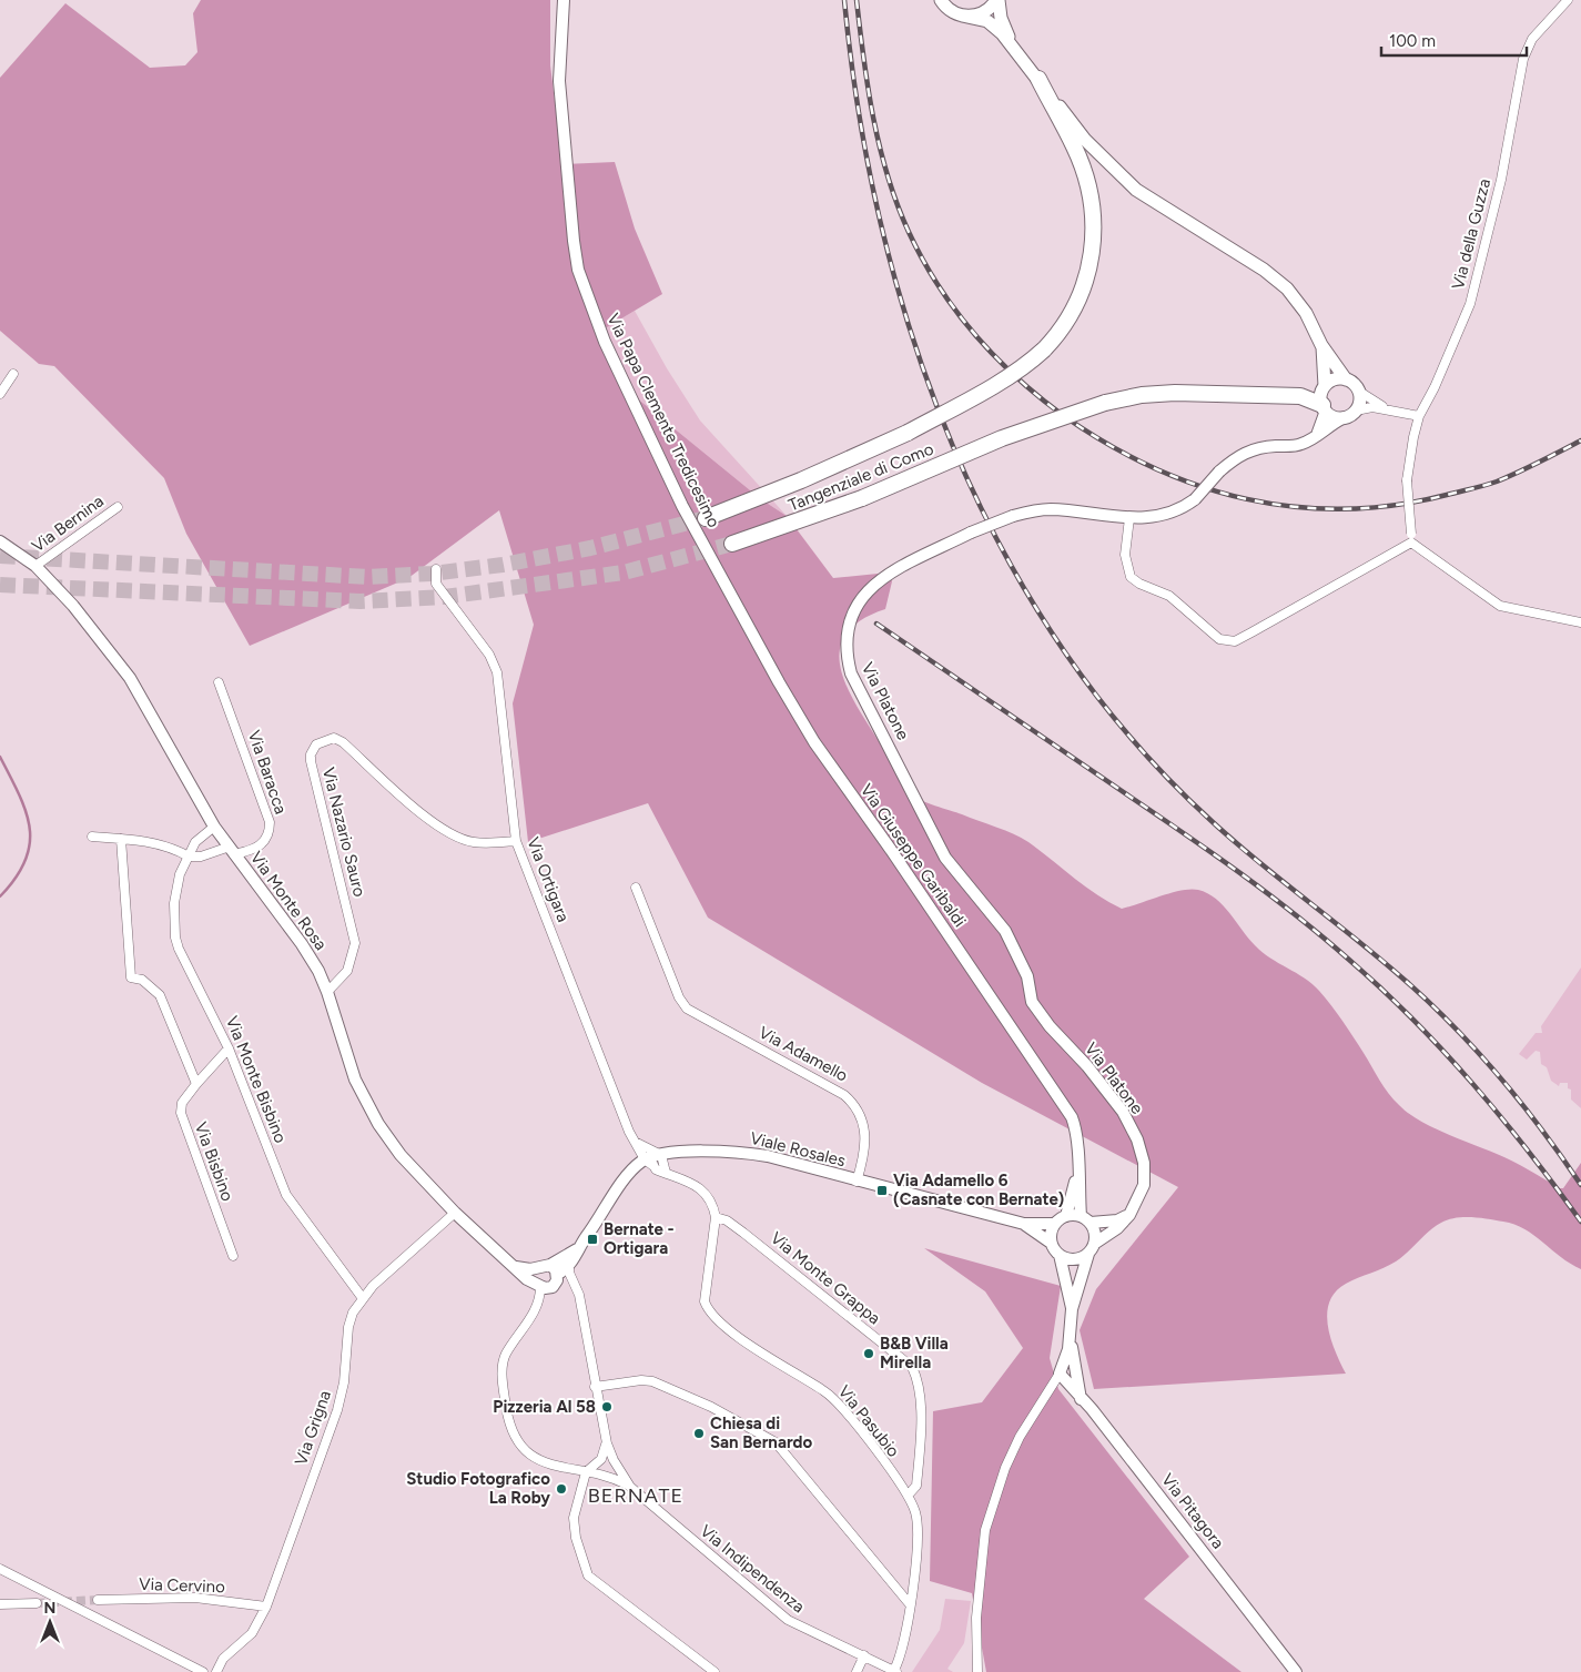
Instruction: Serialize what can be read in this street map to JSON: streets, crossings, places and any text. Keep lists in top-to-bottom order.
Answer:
{
  "streets": {
    "highway": ["Tangenziale di Como"],
    "street": [
      "Via della Guzza",
      "Via Papa Clemente Tredicesimo",
      "Via Bernina",
      "Via Platone",
      "Via Baracca",
      "Via Nazario Sauro",
      "Via Giuseppe Garibaldi",
      "Via Ortigara",
      "Via Monte Rosa",
      "Via Adamello",
      "Via Monte Bisbino",
      "Viale Rosales",
      "Via Bisbino",
      "Via Monte Grappa",
      "Via Pasubio",
      "Via Grigna",
      "Via Pitagora",
      "Via Indipendenza",
      "Via Cervino"
    ]
  },
  "crossings": [
    ["Via Papa Clemente Tredicesimo", "Via Giuseppe Garibaldi"],
    ["Tangenziale di Como", "Via Platone"],
    ["Via Bernina", "Via Monte Rosa"],
    ["Via Baracca", "Via Monte Rosa"],
    ["Via Nazario Sauro", "Via Ortigara"],
    ["Via Nazario Sauro", "Via Monte Rosa"],
    ["Via Ortigara", "Viale Rosales"],
    ["Via Monte Rosa", "Via Monte Bisbino"],
    ["Via Monte Rosa", "Via Grigna"],
    ["Via Adamello", "Viale Rosales"],
    ["Via Monte Bisbino", "Via Bisbino"],
    ["Via Monte Bisbino", "Via Grigna"],
    ["Via Monte Grappa", "Via Pasubio"],
    ["Via Pasubio", "Via Indipendenza"],
    ["Via Grigna", "Via Cervino"]
  ],
  "districts": ["BERNATE"],
  "places": {
    "transit": ["Via Adamello 6 (Casnate con Bernate)", "Bernate - Ortigara"],
    "other": [
      "B&B Villa Mirella",
      "Pizzeria Al 58",
      "Chiesa di San Bernardo",
      "Studio Fotografico La Roby"
    ]
  },
  "scale_bar": "100 m",
  "north": "top"
}
